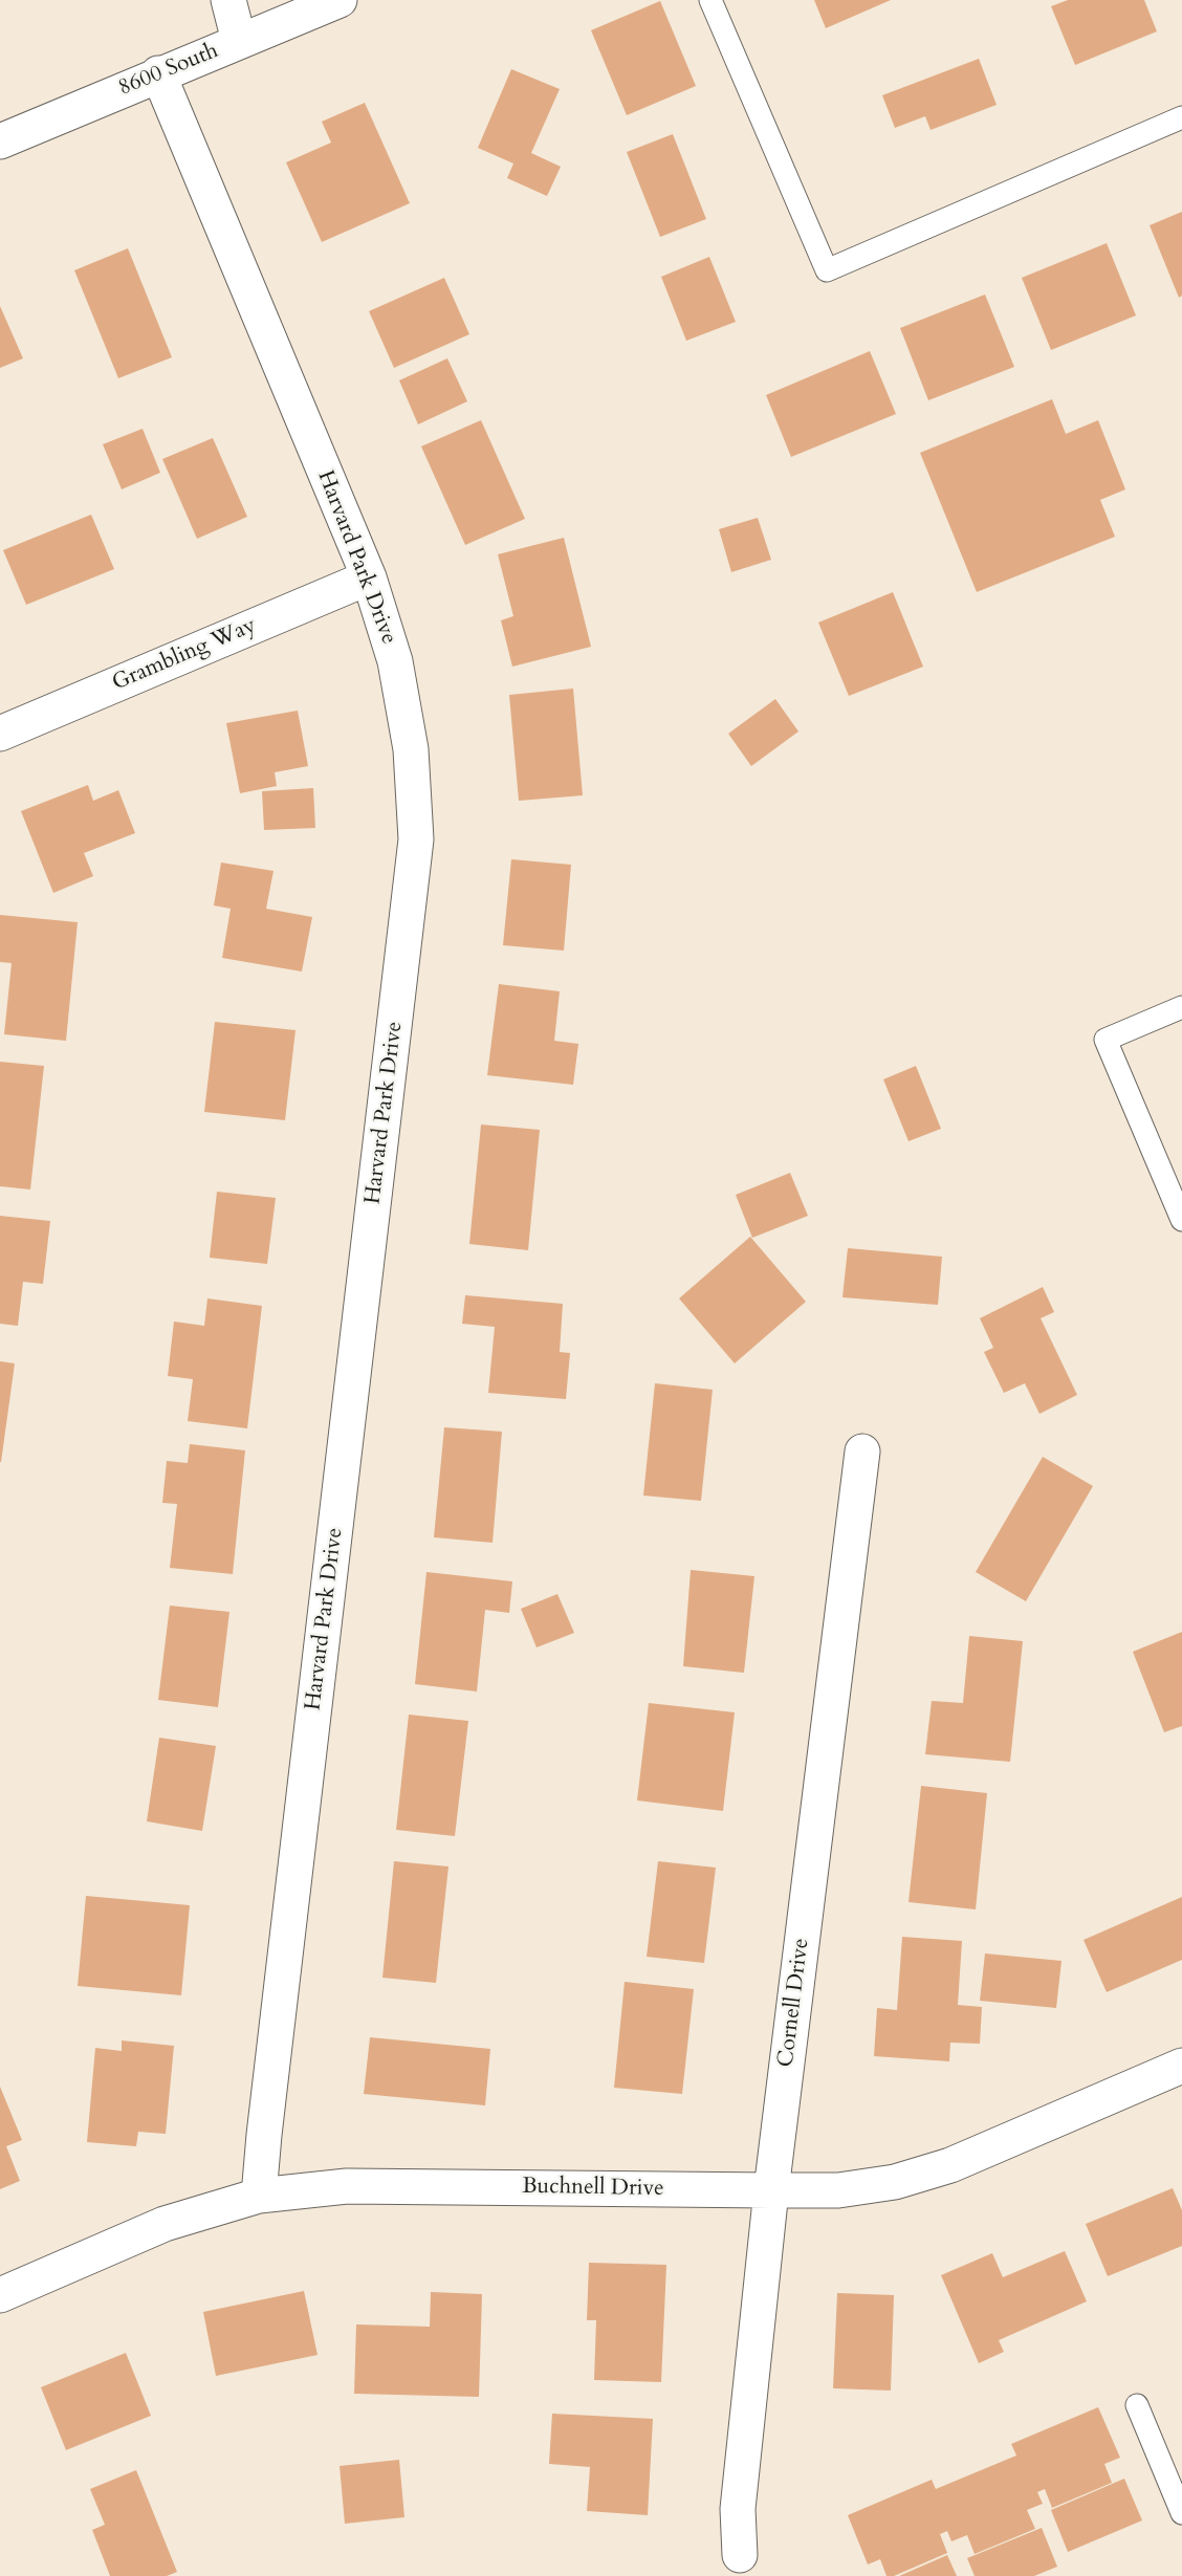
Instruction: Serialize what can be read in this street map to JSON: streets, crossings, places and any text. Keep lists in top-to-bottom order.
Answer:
{
  "streets": {
    "street": [
      "8600 South",
      "Harvard Park Drive",
      "Grambling Way",
      "Cornell Drive",
      "Buchnell Drive"
    ]
  },
  "crossings": [
    ["8600 South", "Harvard Park Drive"],
    ["Harvard Park Drive", "Grambling Way"],
    ["Harvard Park Drive", "Buchnell Drive"],
    ["Cornell Drive", "Buchnell Drive"]
  ]
}
